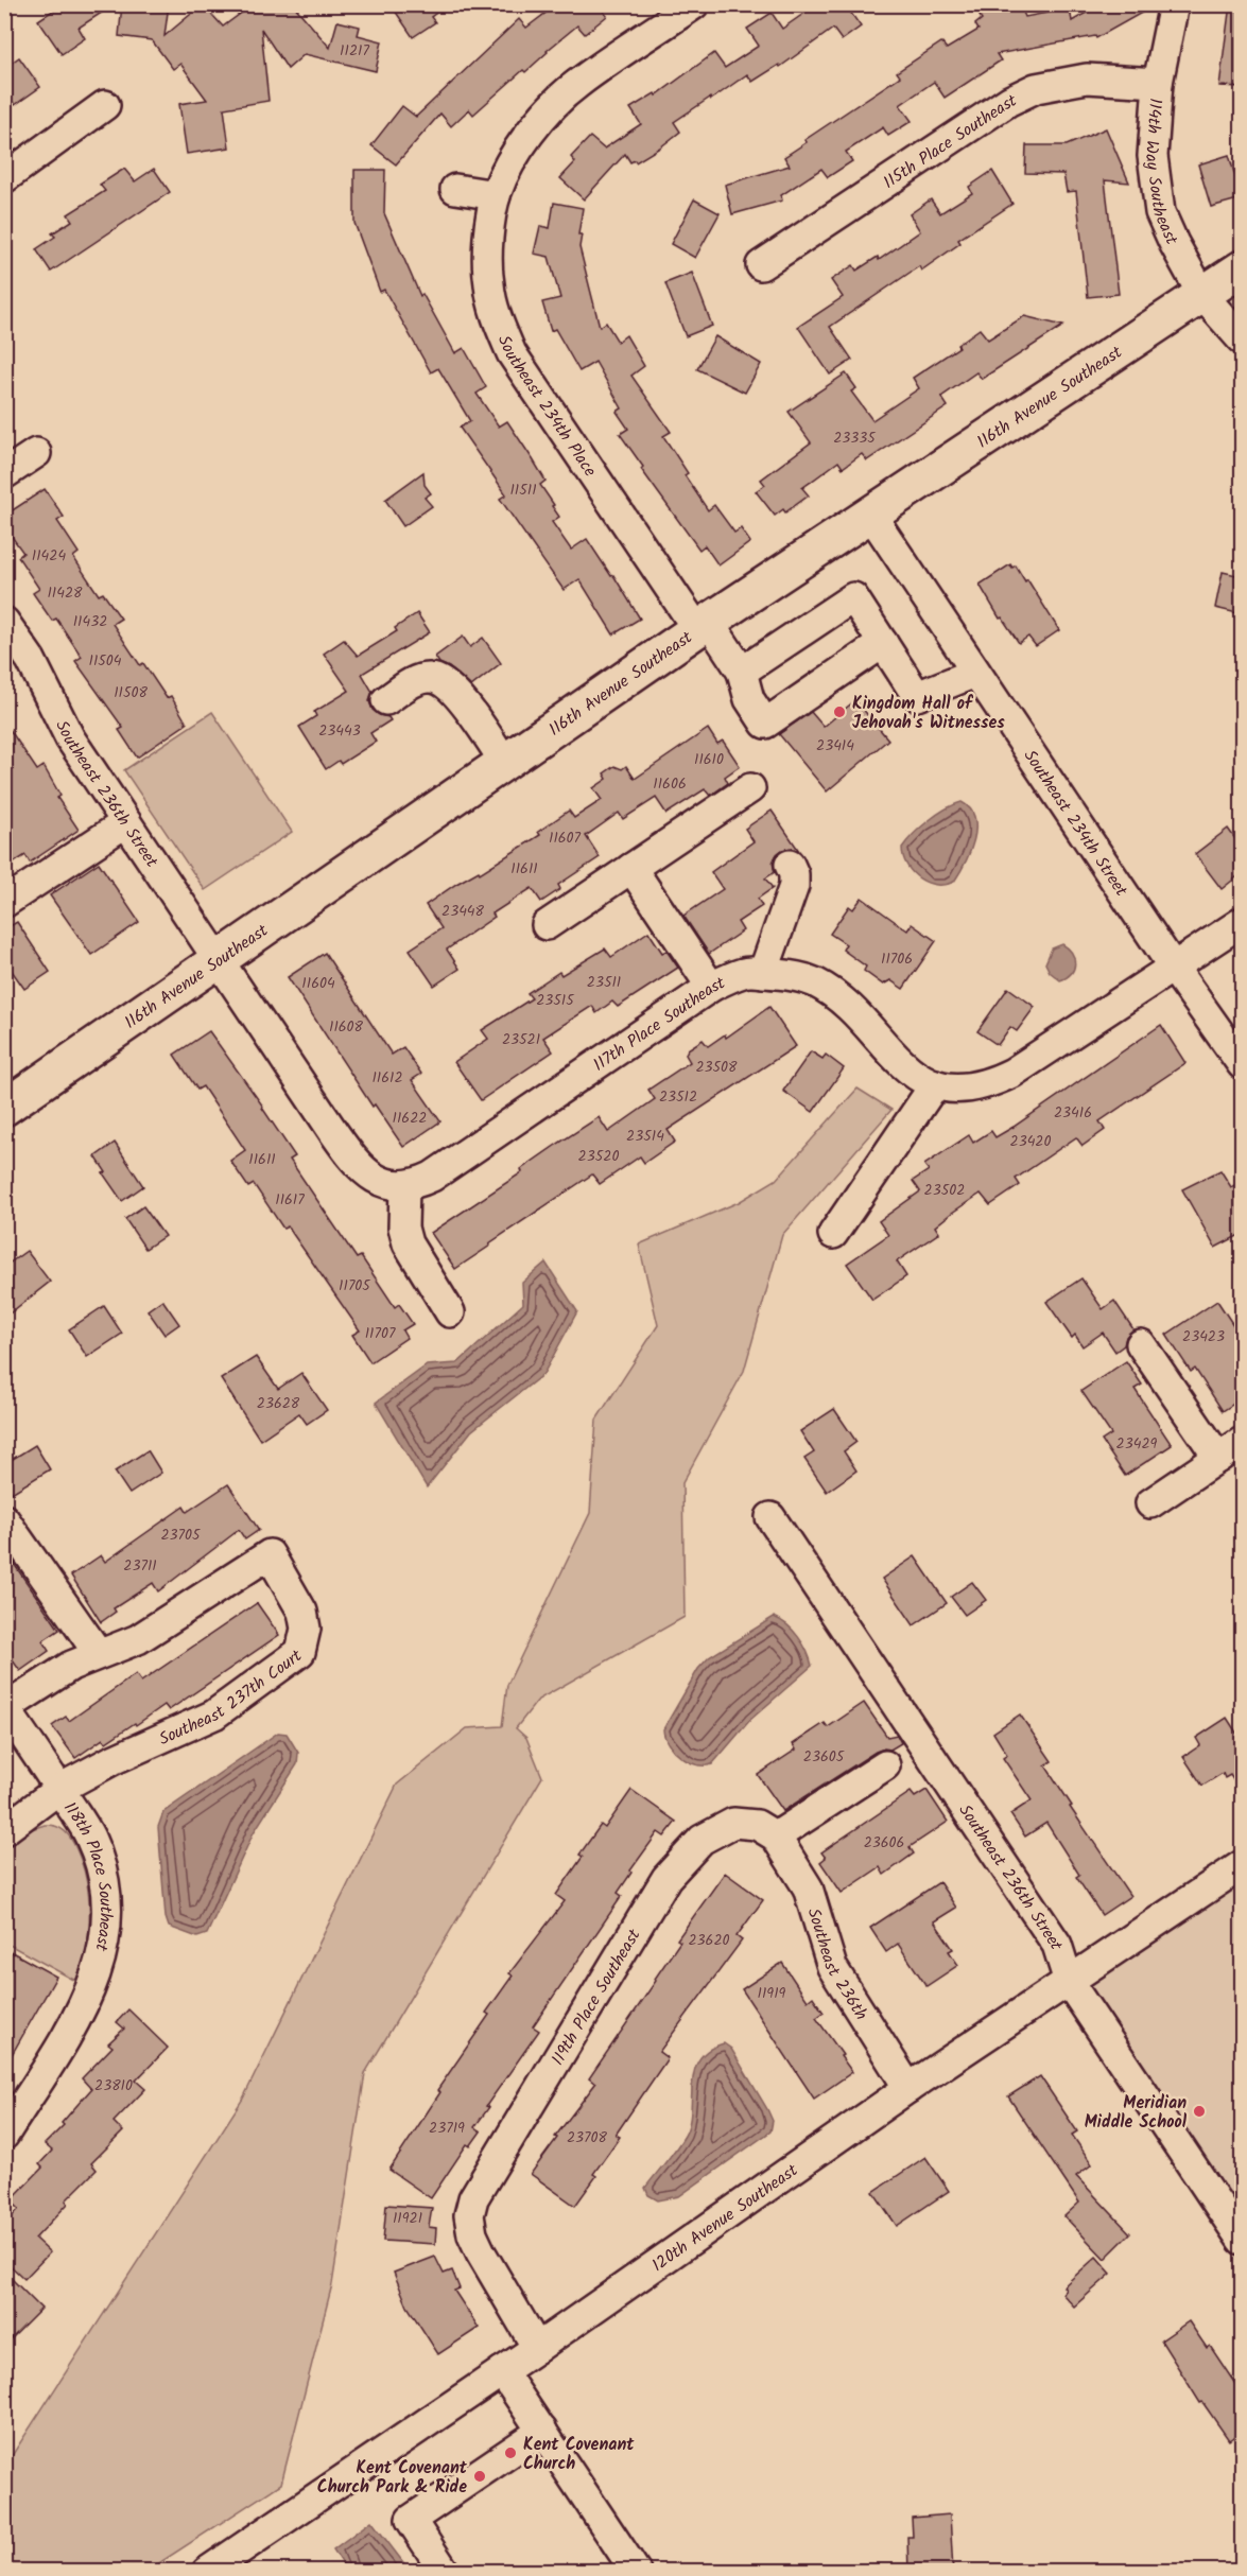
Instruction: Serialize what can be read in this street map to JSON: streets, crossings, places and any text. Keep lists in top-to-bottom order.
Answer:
{
  "streets": {
    "main road": ["116th Avenue Southeast"],
    "street": [
      "115th Place Southeast",
      "114th Way Southeast",
      "Southeast 234th Place",
      "Southeast 236th Street",
      "Southeast 234th Street",
      "117th Place Southeast",
      "Southeast 237th Court",
      "118th Place Southeast",
      "Southeast 236th",
      "119th Place Southeast",
      "120th Avenue Southeast"
    ]
  },
  "crossings": [
    ["115th Place Southeast", "114th Way Southeast"],
    ["114th Way Southeast", "116th Avenue Southeast"],
    ["116th Avenue Southeast", "Southeast 234th Place"],
    ["116th Avenue Southeast", "Southeast 236th Street"],
    ["116th Avenue Southeast", "Southeast 234th Street"],
    ["Southeast 236th Street", "120th Avenue Southeast"],
    ["Southeast 234th Street", "117th Place Southeast"],
    ["Southeast 237th Court", "118th Place Southeast"],
    ["Southeast 236th", "119th Place Southeast"],
    ["Southeast 236th", "120th Avenue Southeast"],
    ["119th Place Southeast", "120th Avenue Southeast"]
  ],
  "places": [
    "Kingdom Hall of Jehovah's Witnesses",
    "Meridian Middle School",
    "Kent Covenant Church",
    "Kent Covenant Church Park & Ride"
  ],
  "house_numbers": [
    "11217",
    "23335",
    "11511",
    "11424",
    "11428",
    "11432",
    "11504",
    "11508",
    "23443",
    "23414",
    "11610",
    "11606",
    "11607",
    "11611",
    "23448",
    "11706",
    "23511",
    "11604",
    "23515",
    "11608",
    "23521",
    "23508",
    "11612",
    "23512",
    "23416",
    "11622",
    "23514",
    "23420",
    "23520",
    "11611",
    "23502",
    "11617",
    "11705",
    "11707",
    "23423",
    "23628",
    "23429",
    "23705",
    "23711",
    "23605",
    "23606",
    "23620",
    "11919",
    "23810",
    "23719",
    "23708",
    "11921"
  ]
}
